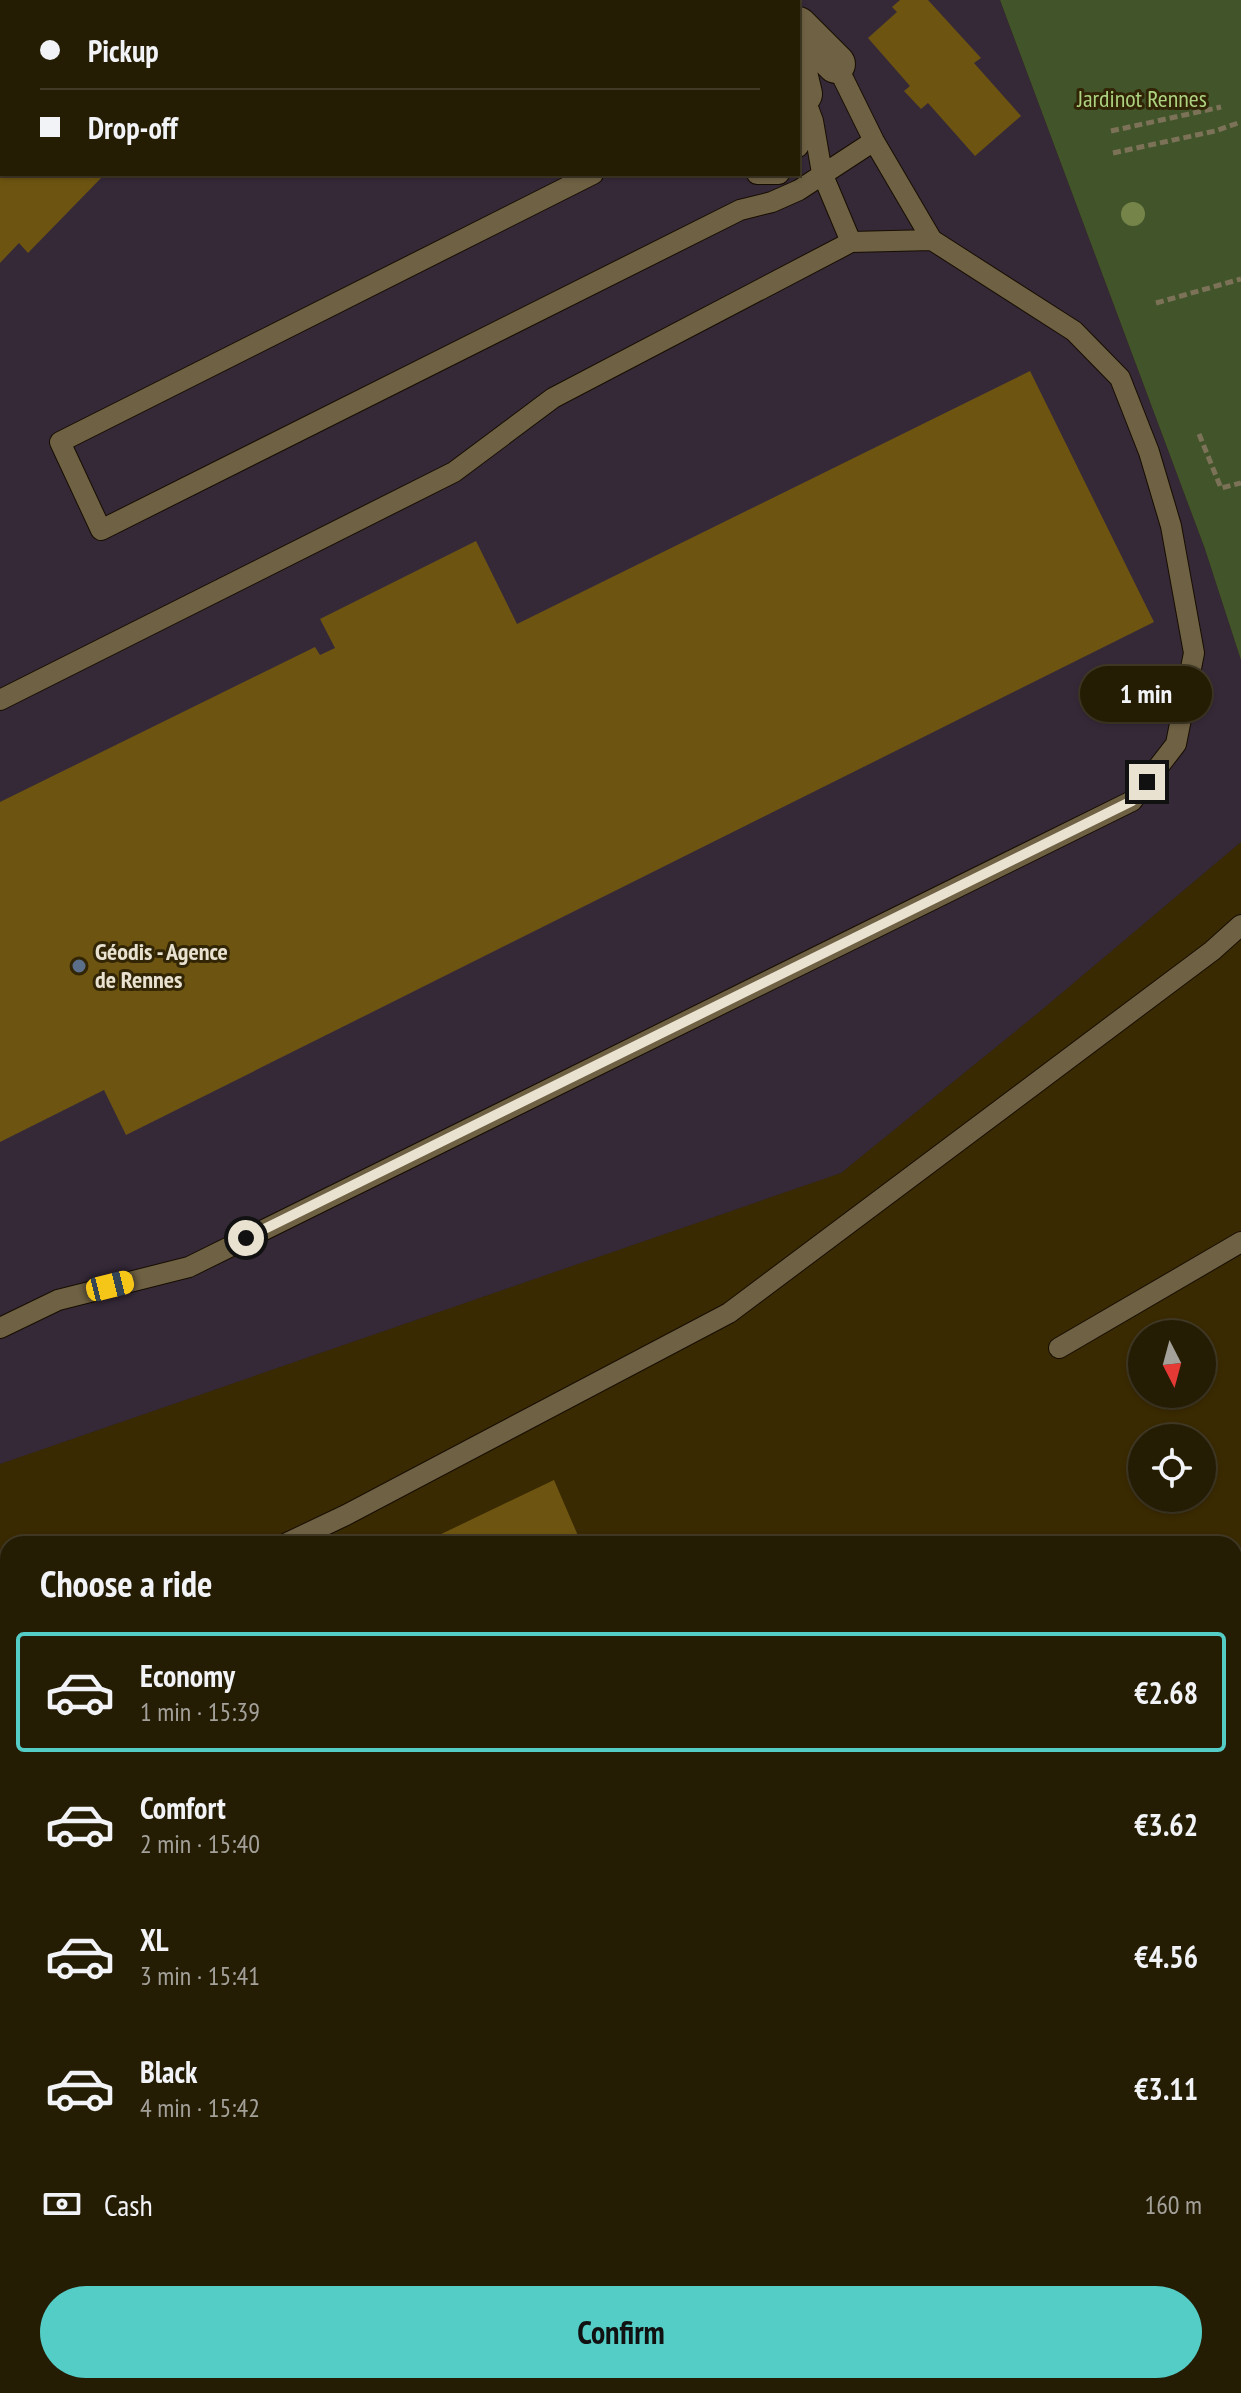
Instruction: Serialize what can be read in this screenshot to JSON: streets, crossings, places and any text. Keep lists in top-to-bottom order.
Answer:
{
  "parks": ["Jardinot Rennes"],
  "places": ["Géodis - Agence de Rennes"],
  "north": "bottom",
  "page": {
    "banner": ["Pickup", "Drop-off"],
    "bubble": "1 min",
    "heading": "Choose a ride",
    "list": [
      {
        "name": "Economy",
        "note": "1 min · 15:39",
        "value": "€2.68"
      },
      {
        "name": "Comfort",
        "note": "2 min · 15:40",
        "value": "€3.62"
      },
      {
        "name": "XL",
        "note": "3 min · 15:41",
        "value": "€4.56"
      },
      {
        "name": "Black",
        "note": "4 min · 15:42",
        "value": "€3.11"
      }
    ],
    "pay": ["Cash", "160 m"],
    "buttons": "Confirm"
  }
}
